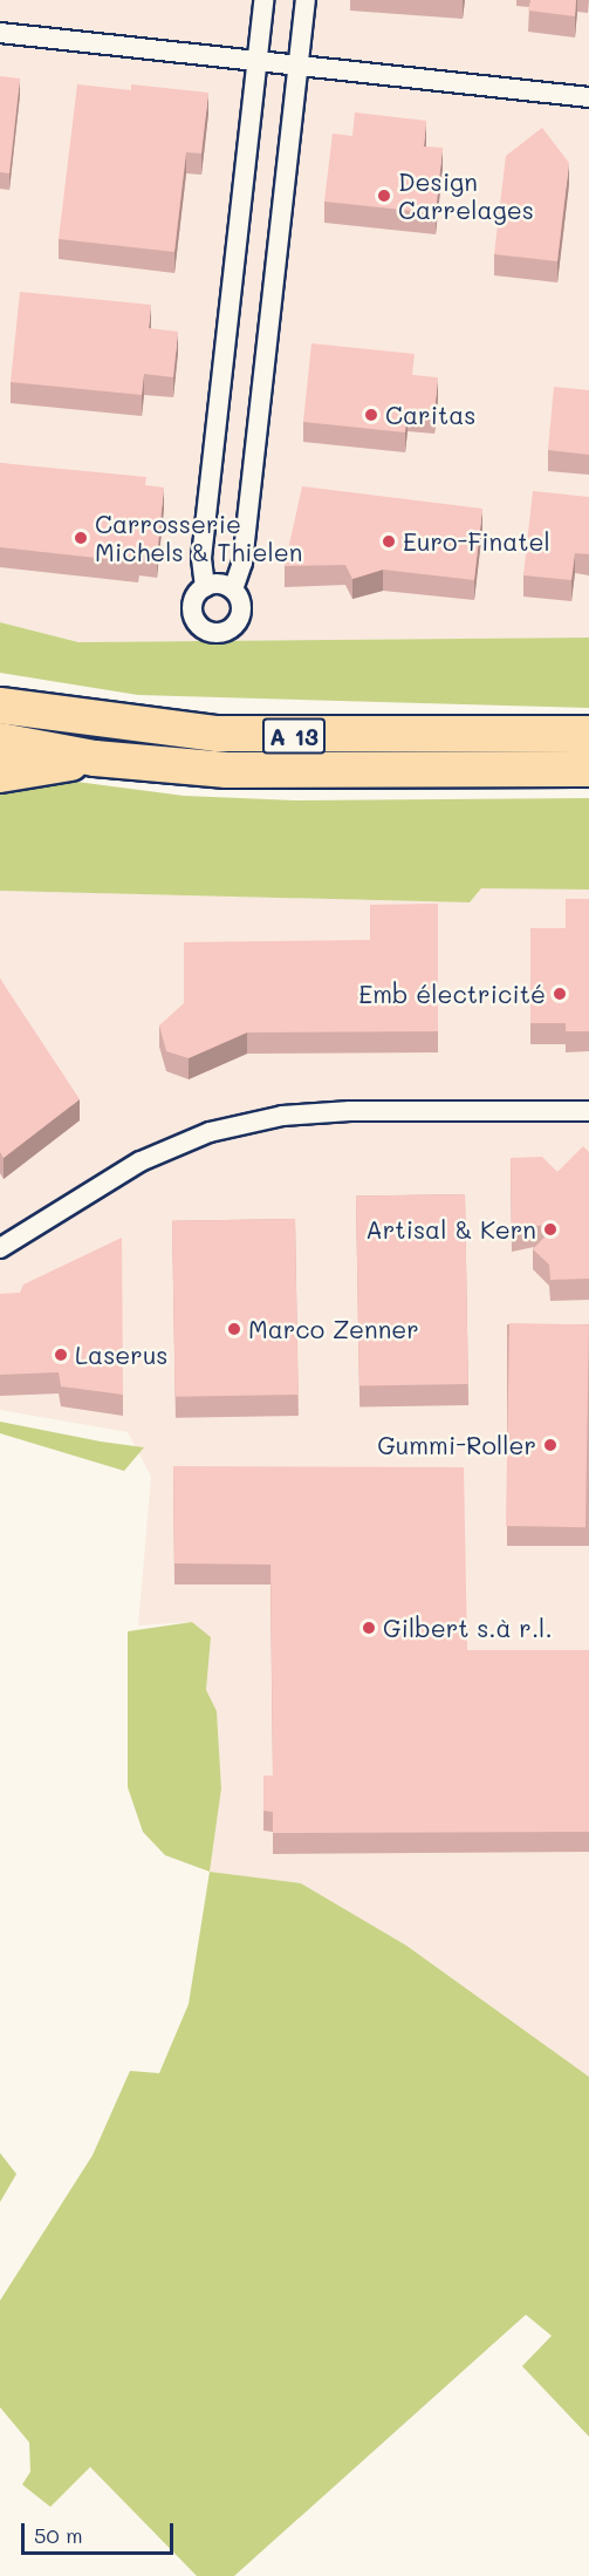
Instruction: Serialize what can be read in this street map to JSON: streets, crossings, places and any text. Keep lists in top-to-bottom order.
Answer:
{
  "streets": {
    "highway": ["A 13"]
  },
  "places": [
    "Design Carrelages",
    "Caritas",
    "Carrosserie Michels & Thielen",
    "Euro-Finatel",
    "Emb électricité",
    "Artisal & Kern",
    "Marco Zenner",
    "Laserus",
    "Gummi-Roller",
    "Gilbert s.à r.l."
  ],
  "scale_bar": "50 m"
}
